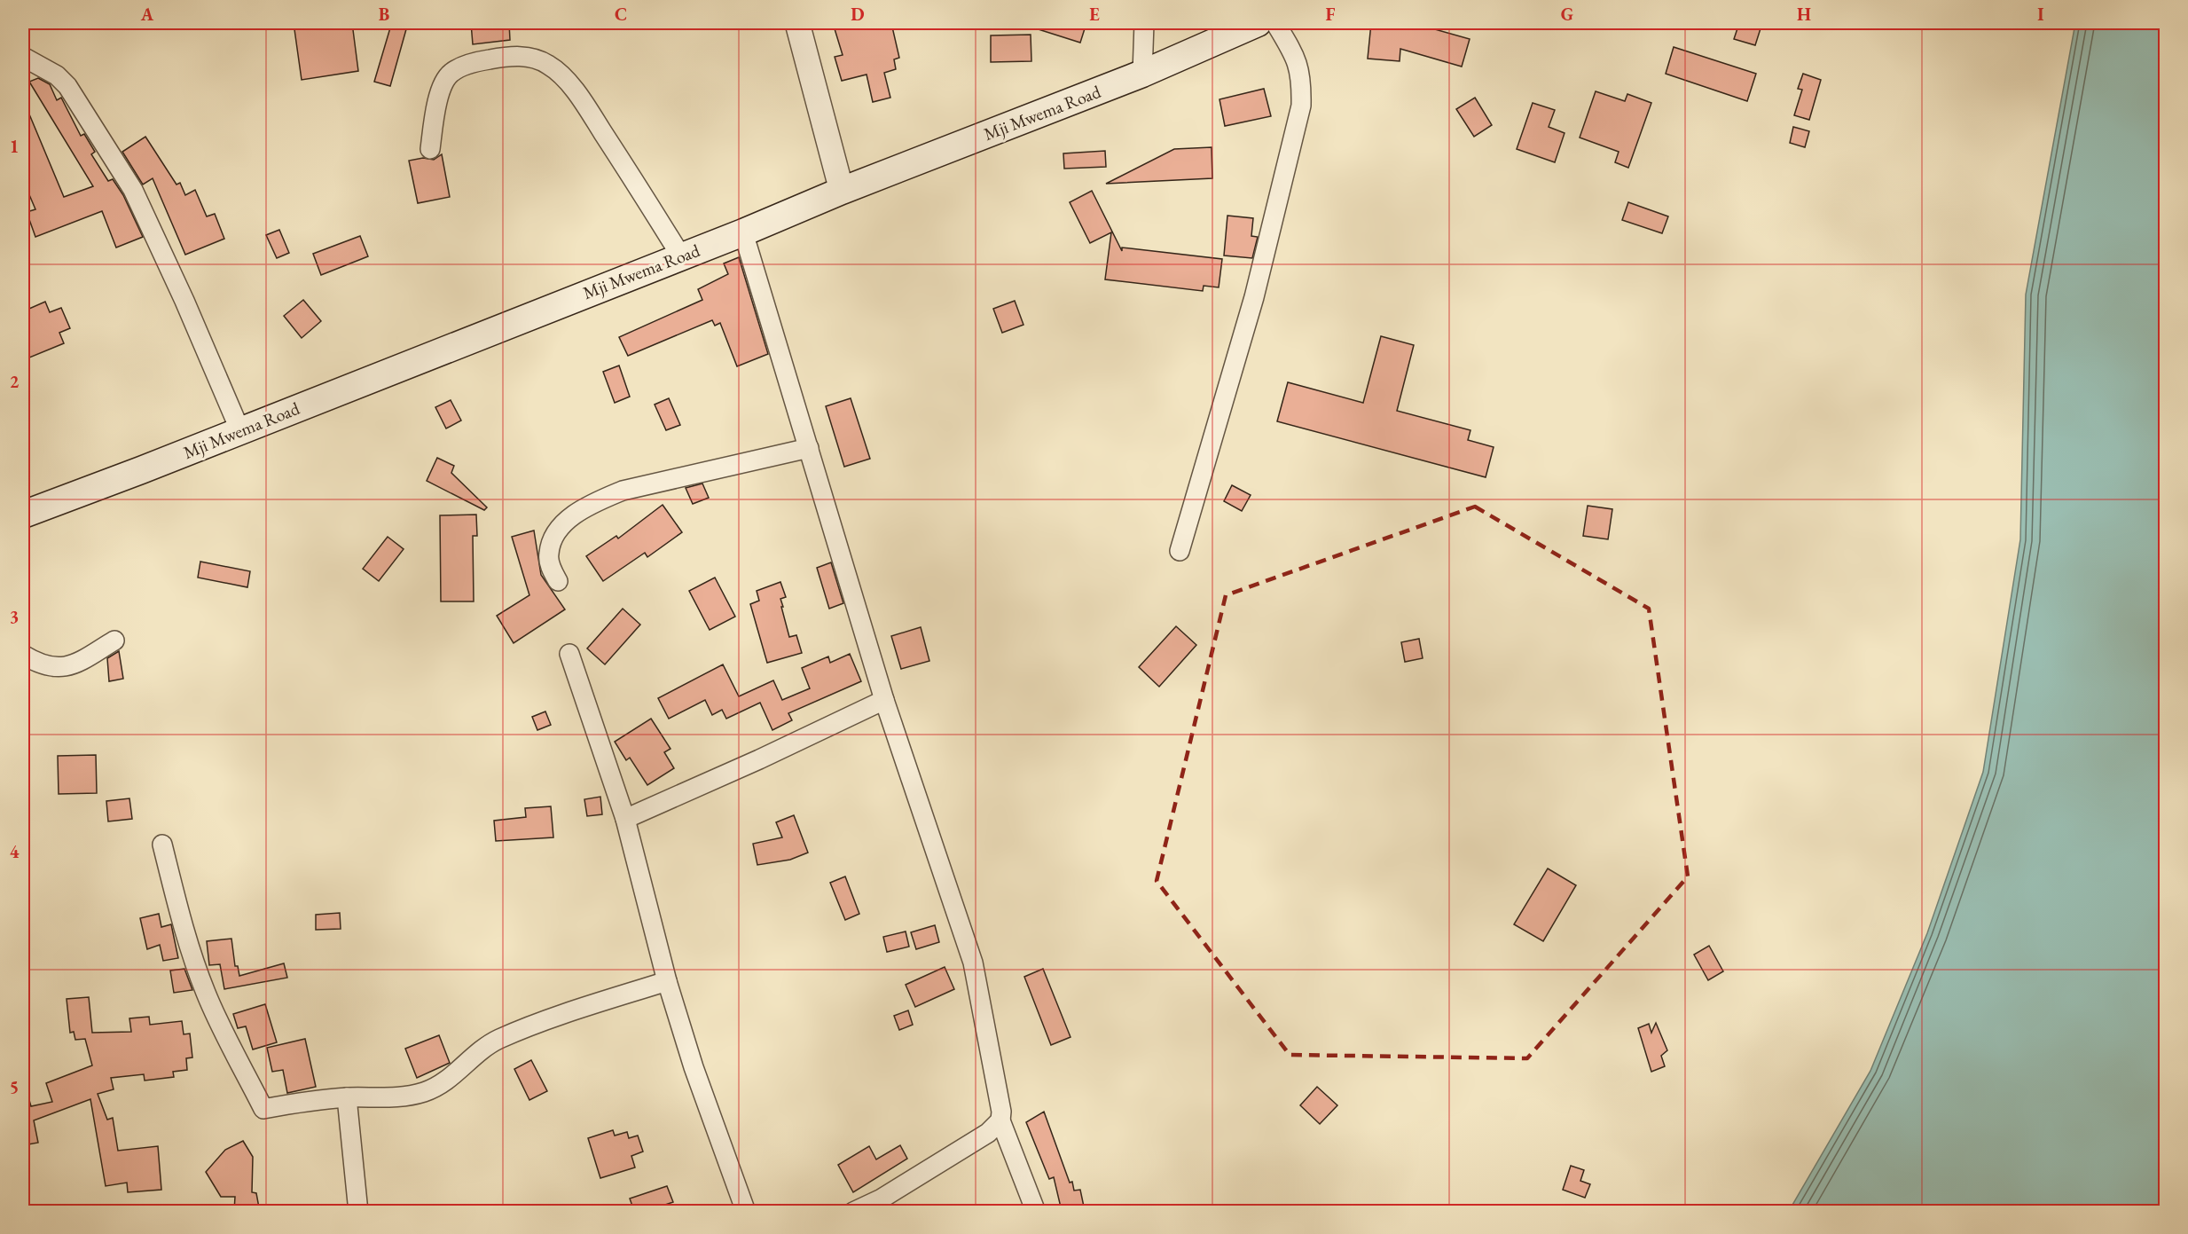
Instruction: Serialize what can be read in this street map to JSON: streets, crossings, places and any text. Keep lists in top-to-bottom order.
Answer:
{
  "streets": {
    "main road": ["Mji Mwema Road"]
  },
  "grid": {
    "columns": [
      "A",
      "B",
      "C",
      "D",
      "E",
      "F",
      "G",
      "H",
      "I"
    ],
    "rows": [
      "1",
      "2",
      "3",
      "4",
      "5"
    ]
  }
}
